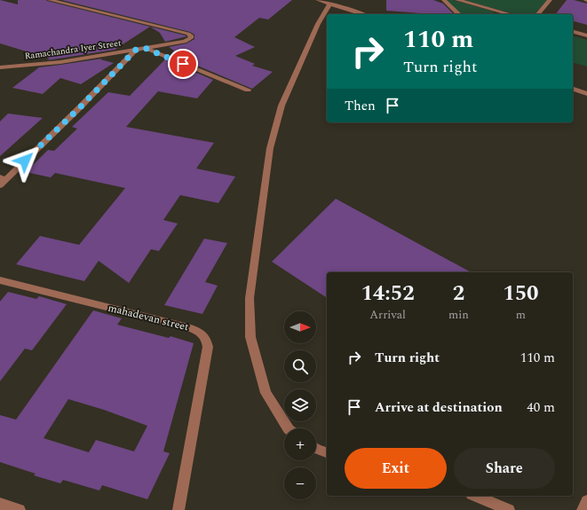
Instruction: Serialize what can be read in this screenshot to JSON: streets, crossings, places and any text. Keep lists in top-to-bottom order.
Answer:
{
  "streets": {
    "street": ["Ramachandra Iyer Street", "mahadevan street"]
  },
  "north": "right",
  "page": {
    "turn": ["110 m", "Turn right"],
    "then": "Then",
    "eta": [
      "14:52",
      "Arrival",
      "2",
      "min",
      "150",
      "m"
    ],
    "map_buttons": ["+", "−"],
    "list": [
      {
        "name": "Turn right",
        "value": "110 m"
      },
      {
        "name": "Arrive at destination",
        "value": "40 m"
      }
    ],
    "buttons": ["Exit", "Share"]
  }
}
